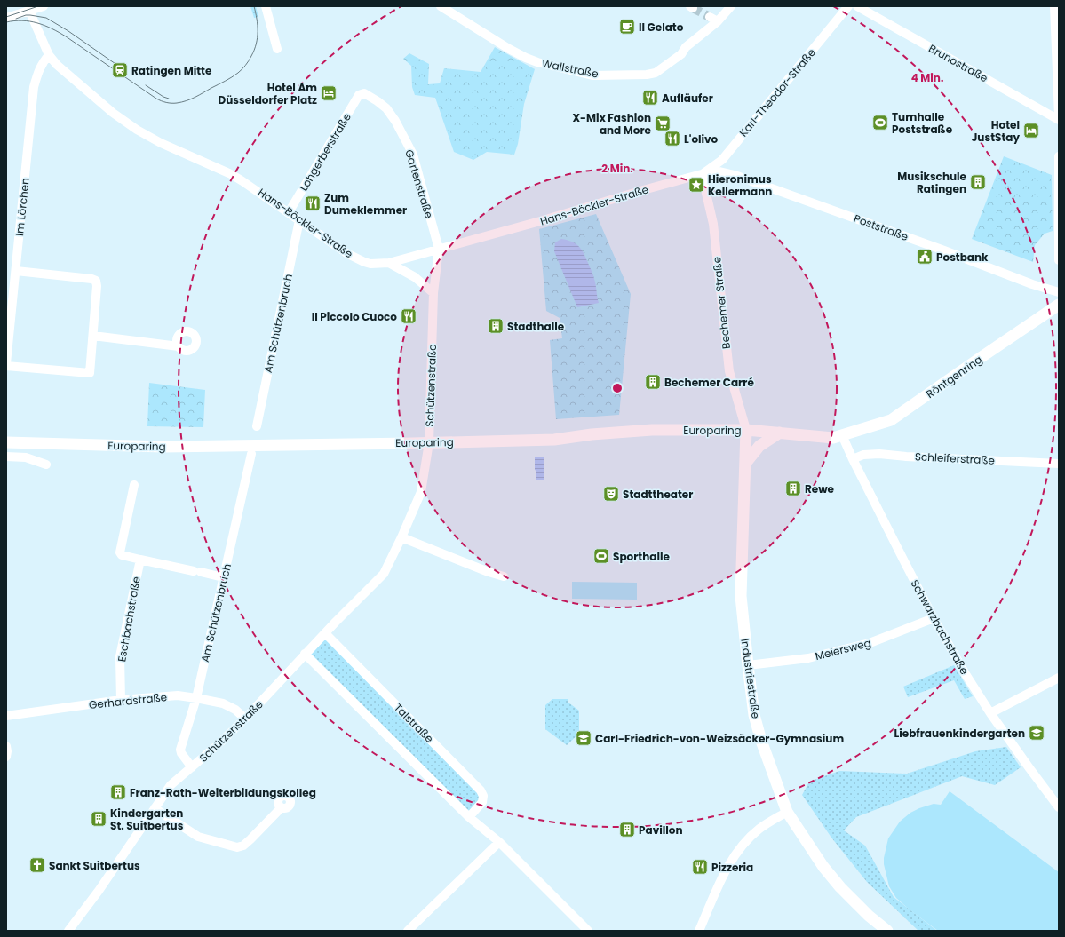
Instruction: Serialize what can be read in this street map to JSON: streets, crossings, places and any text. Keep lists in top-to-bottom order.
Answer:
{
  "streets": {
    "main road": ["Röntgenring", "Europaring", "Industriestraße"],
    "street": [
      "Brunostraße",
      "Wallstraße",
      "Karl-Theodor-Straße",
      "Lohgerberstraße",
      "Gartenstraße",
      "Hans-Böckler-Straße",
      "Im Lörchen",
      "Poststraße",
      "Bechemer Straße",
      "Am Schützenbruch",
      "Schützenstraße",
      "Schleiferstraße",
      "Eschbachstraße",
      "Schwarzbachstraße",
      "Meiersweg",
      "Gerhardstraße",
      "Talstraße"
    ]
  },
  "crossings": [
    ["Karl-Theodor-Straße", "Hans-Böckler-Straße"],
    ["Karl-Theodor-Straße", "Poststraße"],
    ["Karl-Theodor-Straße", "Bechemer Straße"],
    ["Lohgerberstraße", "Gartenstraße"],
    ["Lohgerberstraße", "Hans-Böckler-Straße"],
    ["Gartenstraße", "Hans-Böckler-Straße"],
    ["Gartenstraße", "Schützenstraße"],
    ["Hans-Böckler-Straße", "Im Lörchen"],
    ["Hans-Böckler-Straße", "Poststraße"],
    ["Hans-Böckler-Straße", "Bechemer Straße"],
    ["Hans-Böckler-Straße", "Am Schützenbruch"],
    ["Hans-Böckler-Straße", "Schützenstraße"],
    ["Poststraße", "Bechemer Straße"],
    ["Bechemer Straße", "Europaring"],
    ["Bechemer Straße", "Industriestraße"],
    ["Am Schützenbruch", "Schützenstraße"],
    ["Am Schützenbruch", "Gerhardstraße"],
    ["Röntgenring", "Europaring"],
    ["Röntgenring", "Schwarzbachstraße"],
    ["Schützenstraße", "Europaring"],
    ["Schützenstraße", "Gerhardstraße"],
    ["Schützenstraße", "Talstraße"],
    ["Europaring", "Schwarzbachstraße"],
    ["Europaring", "Industriestraße"],
    ["Schleiferstraße", "Schwarzbachstraße"],
    ["Eschbachstraße", "Gerhardstraße"],
    ["Schwarzbachstraße", "Meiersweg"],
    ["Meiersweg", "Industriestraße"]
  ],
  "places": {
    "cafe": ["Il Gelato"],
    "station": ["Ratingen Mitte"],
    "hotel": ["Hotel Am Düsseldorfer Platz", "Hotel JustStay"],
    "restaurant": [
      "Aufläufer",
      "L'olivo",
      "Zum Dumeklemmer",
      "Il Piccolo Cuoco",
      "Pizzeria"
    ],
    "sports": ["Turnhalle Poststraße", "Sporthalle"],
    "supermarket": ["X-Mix Fashion and More"],
    "building": [
      "Musikschule Ratingen",
      "Stadthalle",
      "Bechemer Carré",
      "Rewe",
      "Franz-Rath-Weiterbildungskolleg",
      "Kindergarten St. Suitbertus",
      "Pavillon"
    ],
    "place": ["Hieronimus Kellermann"],
    "public building": ["Postbank"],
    "theatre": ["Stadttheater"],
    "school or university": ["Liebfrauenkindergarten", "Carl-Friedrich-von-Weizsäcker-Gymnasium"],
    "church": ["Sankt Suitbertus"]
  },
  "rings": ["4 Min.", "2 Min."]
}
